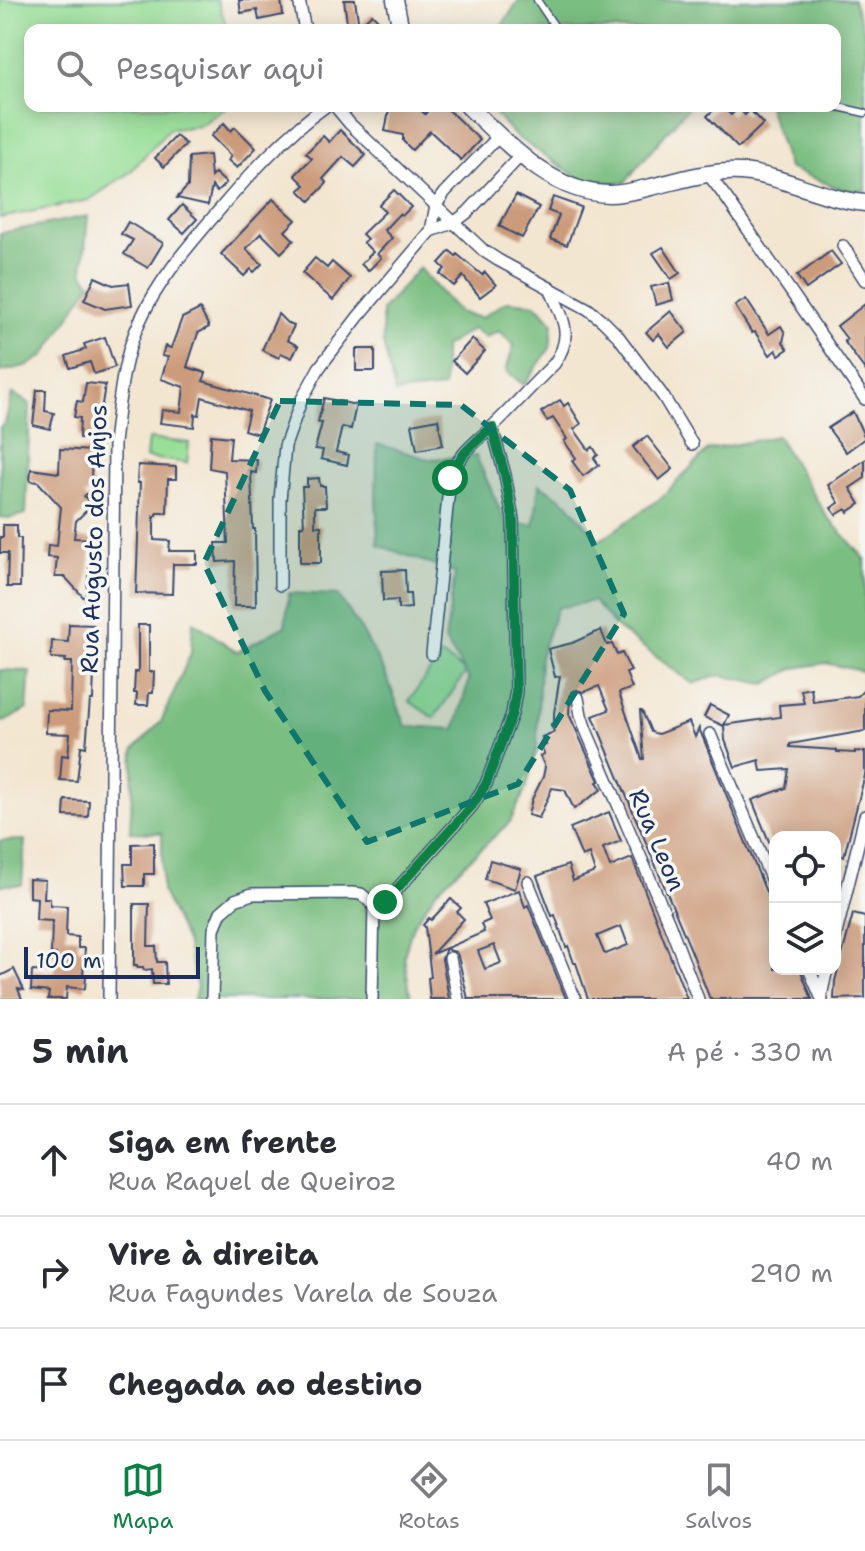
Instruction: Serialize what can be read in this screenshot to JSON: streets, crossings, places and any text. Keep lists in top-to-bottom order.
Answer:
{
  "streets": {
    "street": ["Rua Augusto dos Anjos", "Rua Leon"]
  },
  "scale_bar": "100 m",
  "page": {
    "search": "Pesquisar aqui",
    "scale": "100 m",
    "heading": ["5 min", "A pé · 330 m"],
    "list": [
      ["Siga em frente", "Rua Raquel de Queiroz", "40 m"],
      ["Vire à direita", "Rua Fagundes Varela de Souza", "290 m"],
      "Chegada ao destino"
    ],
    "nav": ["Mapa", "Rotas", "Salvos"]
  }
}
